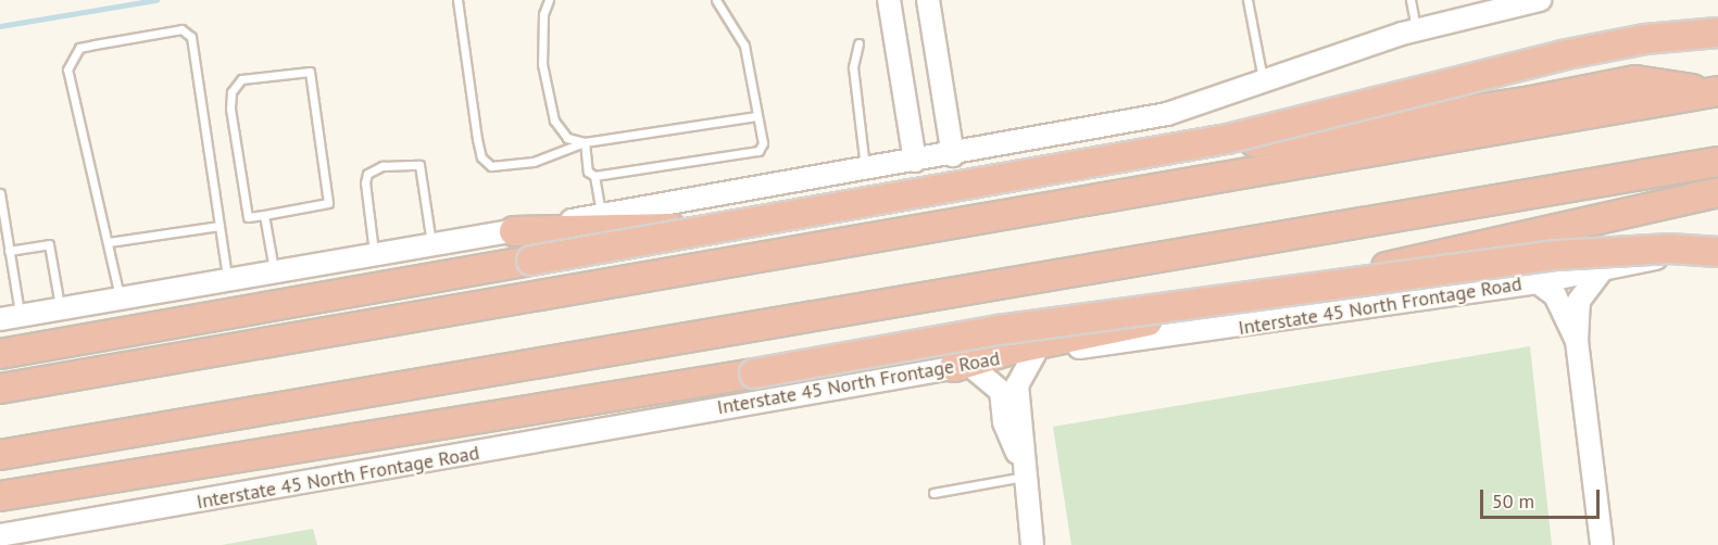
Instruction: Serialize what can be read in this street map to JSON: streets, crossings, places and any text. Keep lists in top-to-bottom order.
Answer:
{
  "streets": {
    "main road": ["Interstate 45 North Frontage Road"]
  },
  "scale_bar": "50 m"
}
